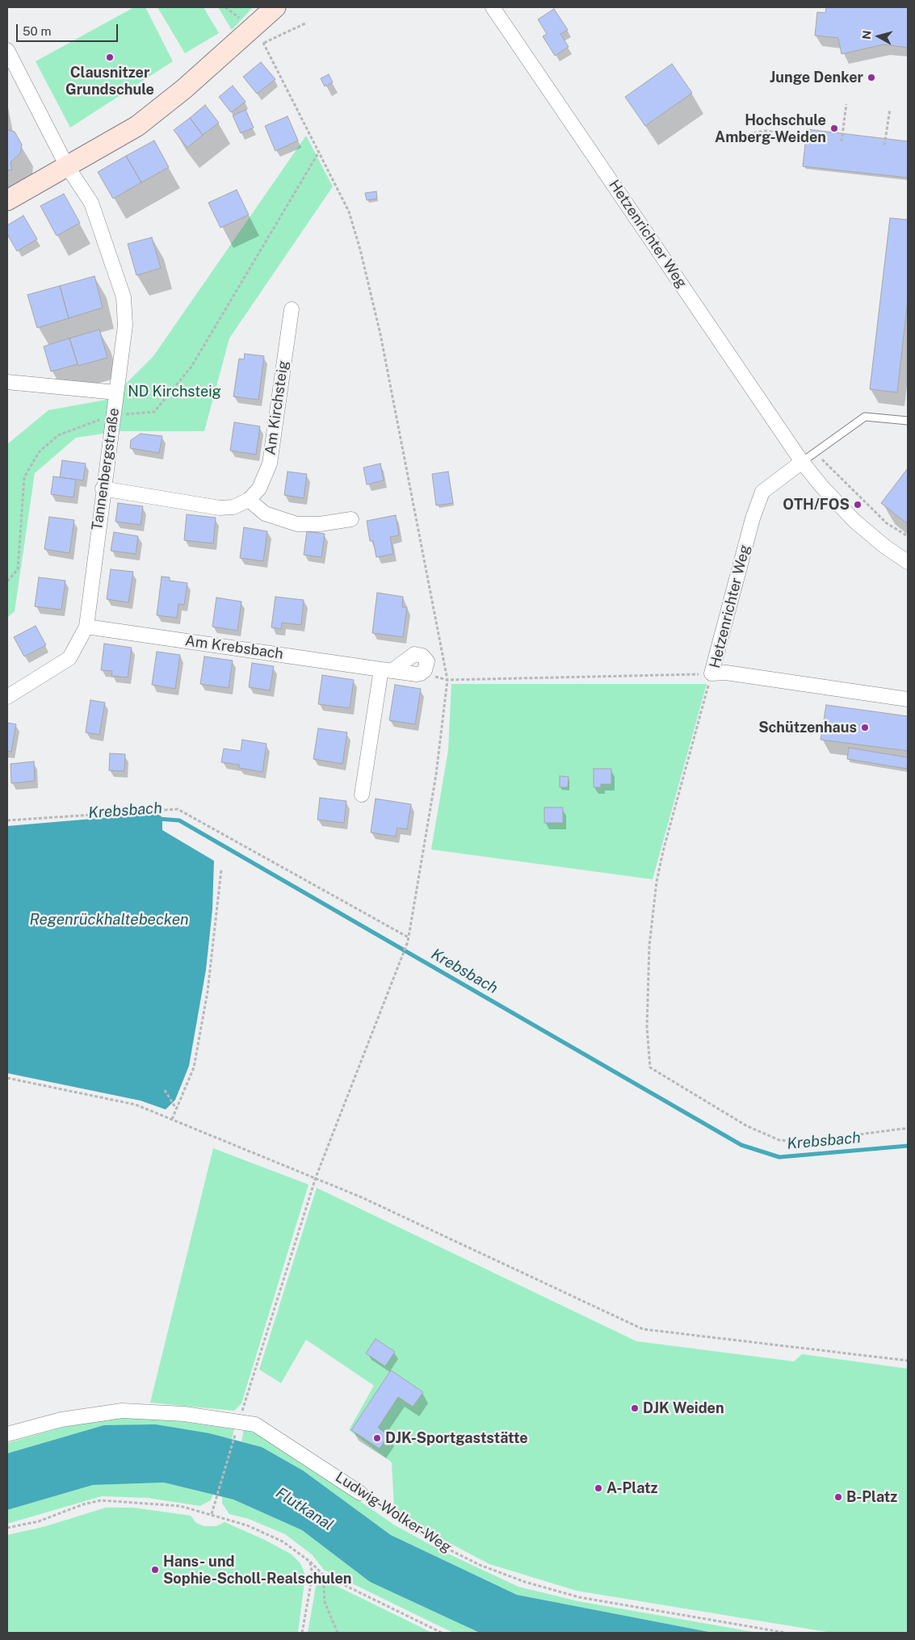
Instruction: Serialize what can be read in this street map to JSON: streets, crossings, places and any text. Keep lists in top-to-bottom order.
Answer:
{
  "streets": {
    "street": [
      "Hetzenrichter Weg",
      "Am Kirchsteig",
      "Tannenbergstraße",
      "Am Krebsbach",
      "Ludwig-Wolker-Weg"
    ]
  },
  "crossings": [
    ["Am Kirchsteig", "Tannenbergstraße"],
    ["Tannenbergstraße", "Am Krebsbach"]
  ],
  "water": ["Krebsbach", "Regenrückhaltebecken", "Flutkanal"],
  "parks": ["ND Kirchsteig"],
  "places": [
    "Clausnitzer Grundschule",
    "Junge Denker",
    "Hochschule Amberg-Weiden",
    "OTH/FOS",
    "Schützenhaus",
    "DJK Weiden",
    "DJK-Sportgaststätte",
    "A-Platz",
    "B-Platz",
    "Hans- und Sophie-Scholl-Realschulen"
  ],
  "scale_bar": "50 m",
  "north": "left"
}
